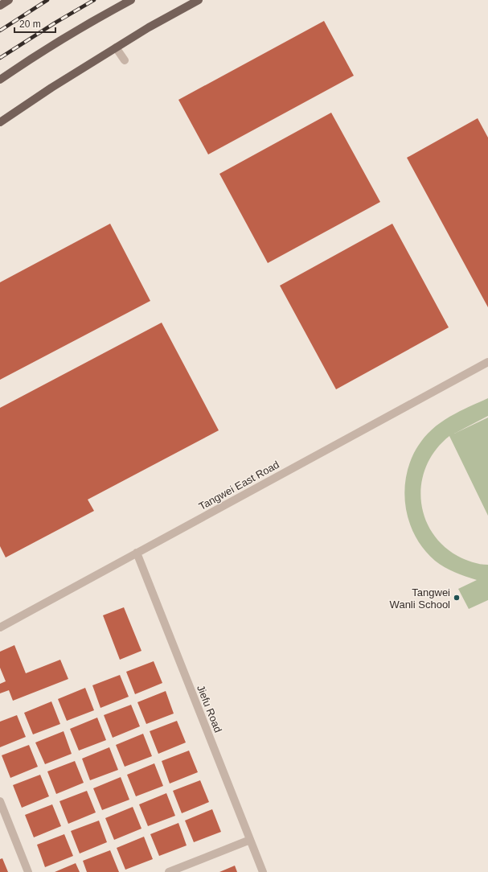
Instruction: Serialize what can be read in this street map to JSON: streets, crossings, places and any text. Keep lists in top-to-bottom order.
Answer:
{
  "streets": {
    "street": ["Tangwei East Road", "Jiefu Road"]
  },
  "crossings": [
    ["Tangwei East Road", "Jiefu Road"]
  ],
  "places": ["Tangwei Wanli School"],
  "scale_bar": "20 m"
}
